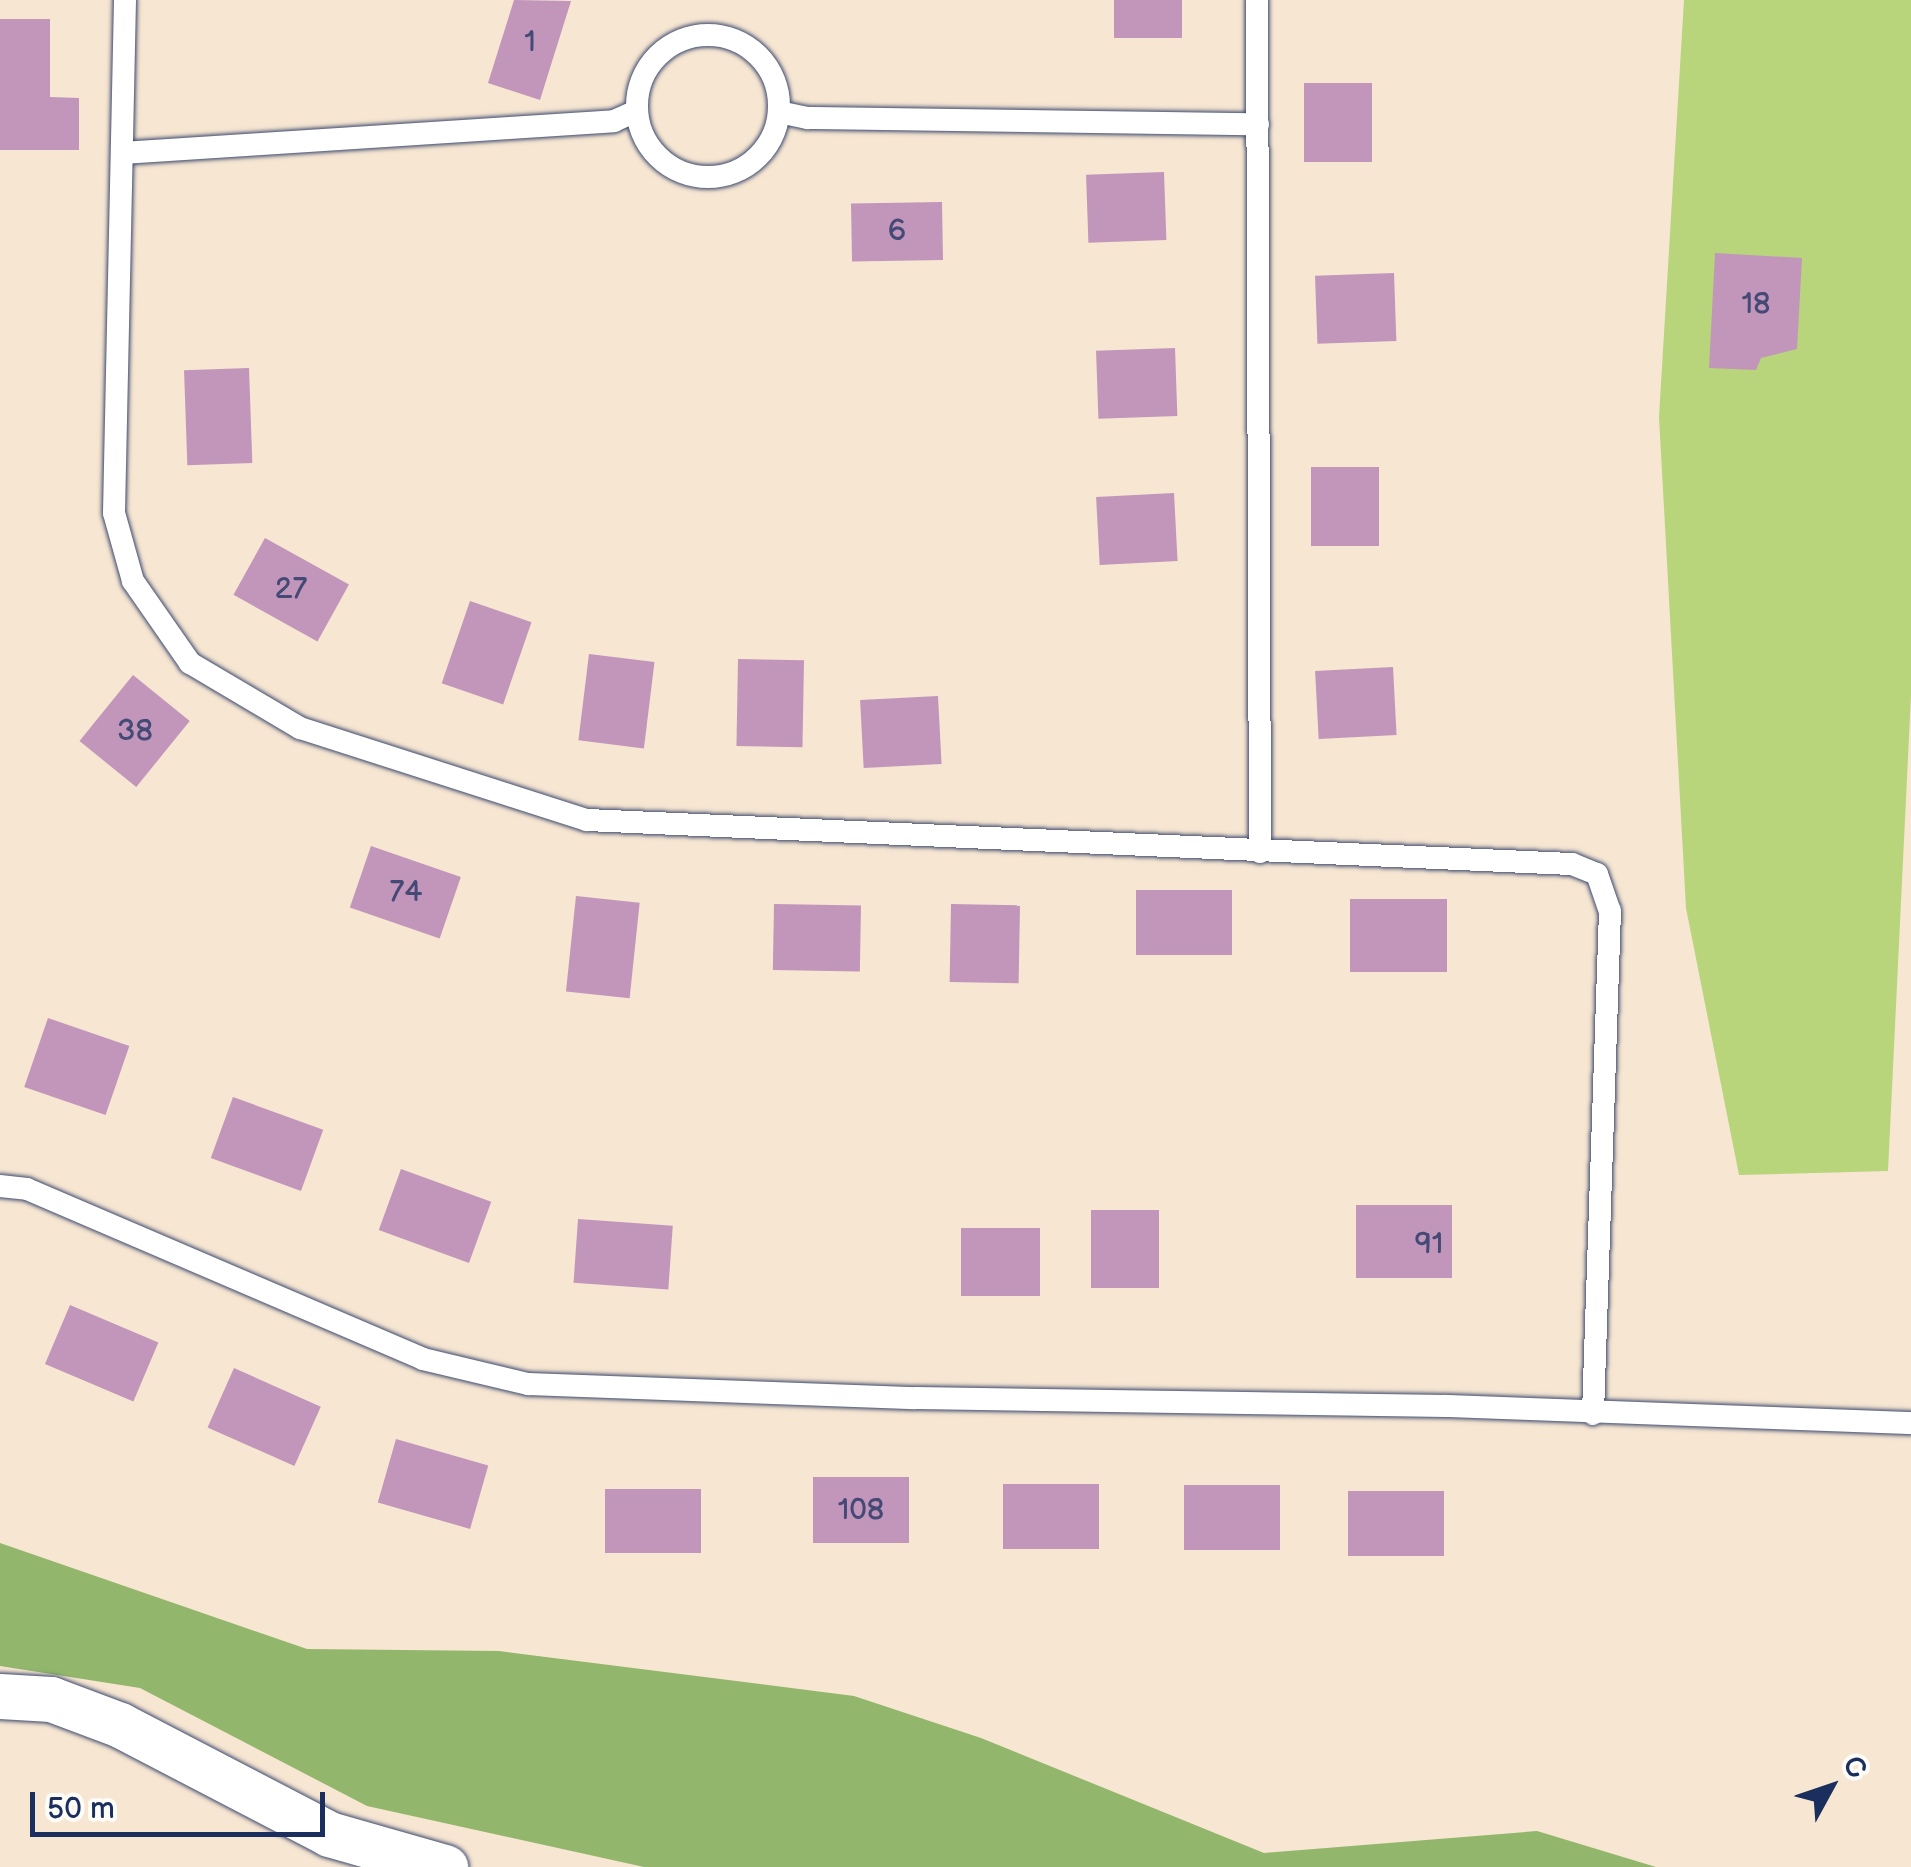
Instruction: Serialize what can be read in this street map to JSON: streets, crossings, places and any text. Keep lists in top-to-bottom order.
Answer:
{
  "house_numbers": [
    "1",
    "6",
    "18",
    "27",
    "38",
    "74",
    "91",
    "108"
  ],
  "scale_bar": "50 m",
  "north": "top right"
}
